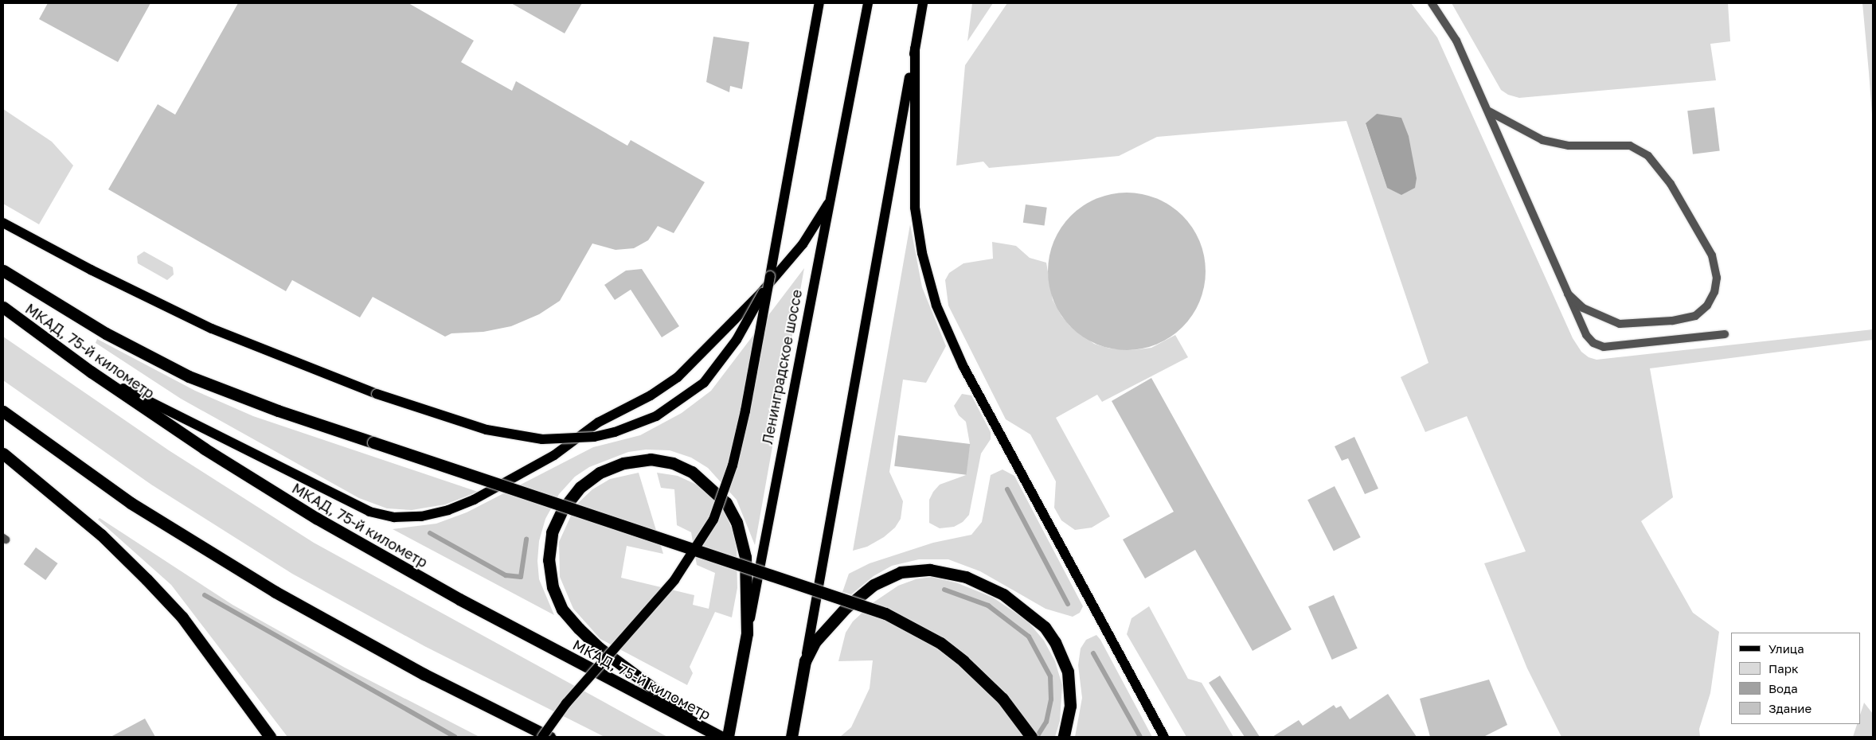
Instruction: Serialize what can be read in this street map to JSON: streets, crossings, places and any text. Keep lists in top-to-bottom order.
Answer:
{
  "streets": {
    "highway": ["МКАД, 75-й километр", "Ленинградское шоссе"]
  },
  "legend": [
    "Улица",
    "Парк",
    "Вода",
    "Здание"
  ]
}
